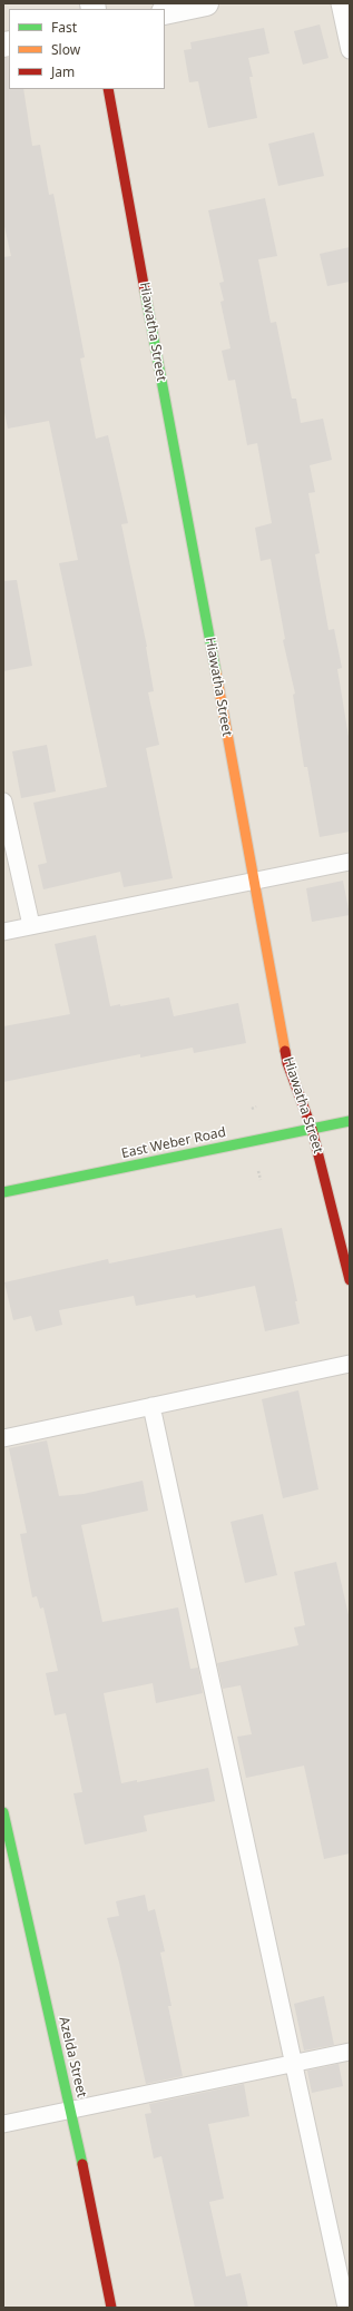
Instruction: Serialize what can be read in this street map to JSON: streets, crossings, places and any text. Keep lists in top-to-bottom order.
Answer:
{
  "streets": {
    "street": ["Hiawatha Street", "East Weber Road", "Azelda Street"]
  },
  "crossings": [
    ["Hiawatha Street", "East Weber Road"]
  ],
  "legend": ["Fast", "Slow", "Jam"]
}
